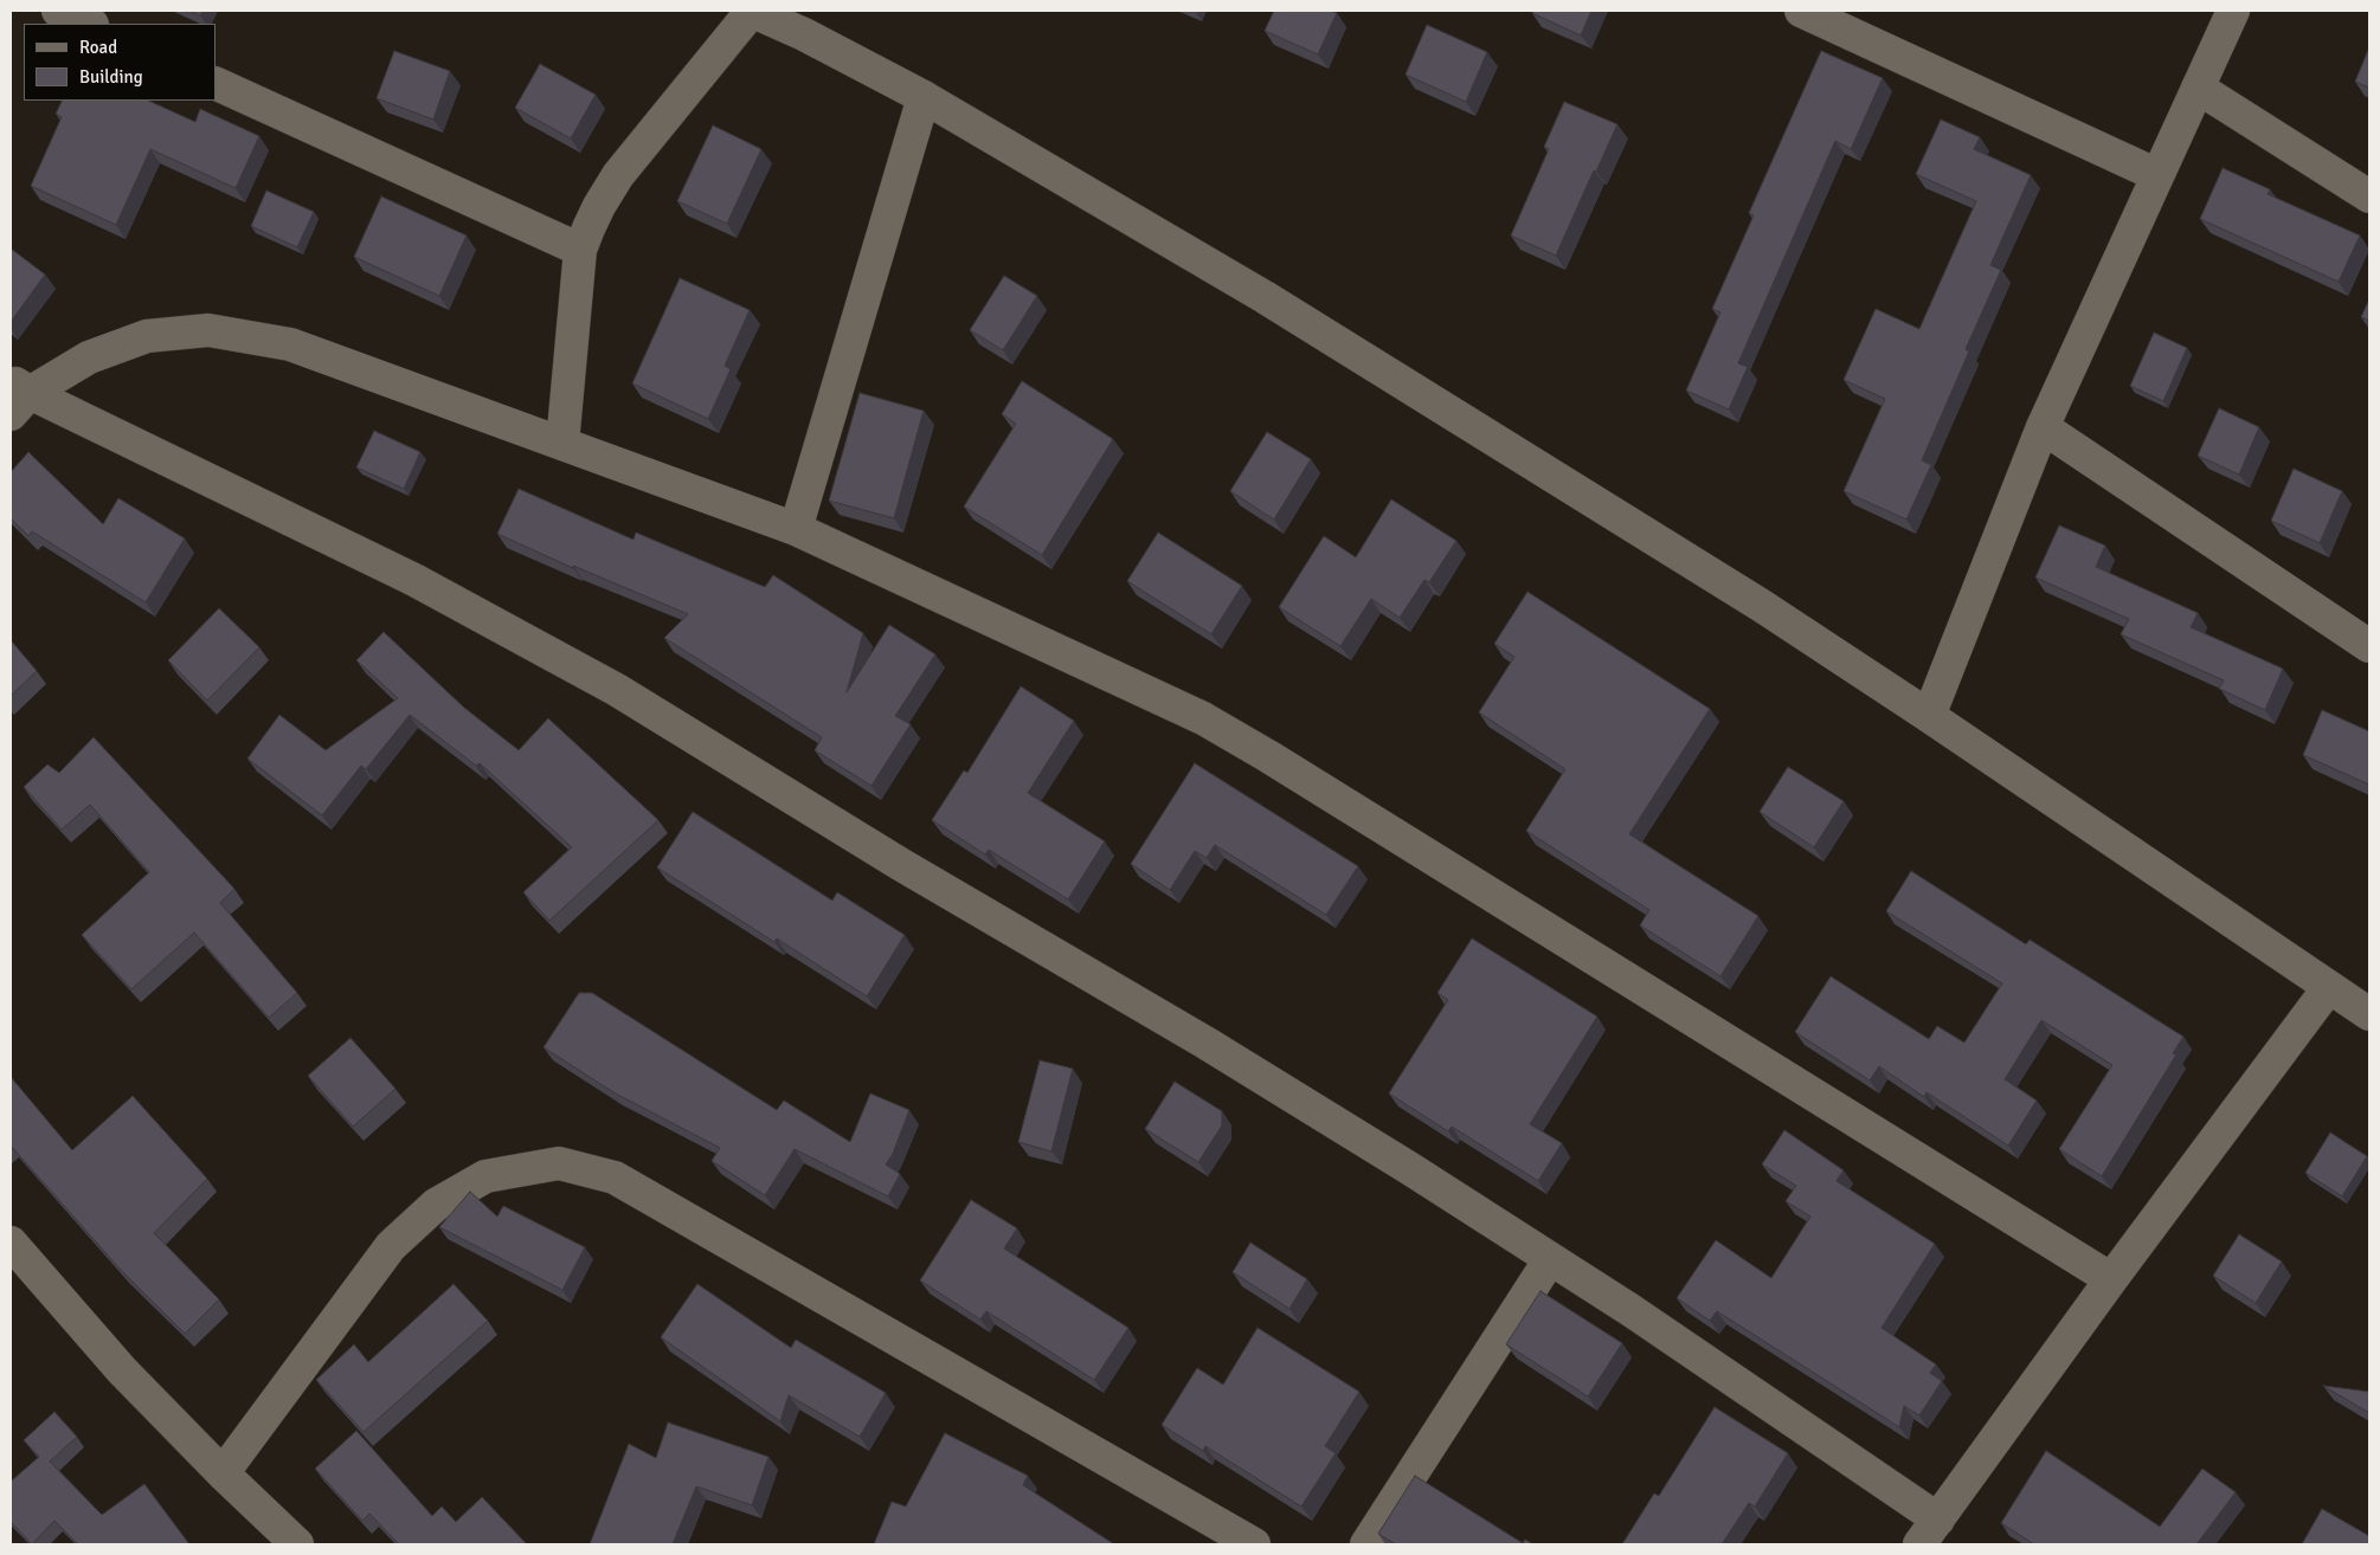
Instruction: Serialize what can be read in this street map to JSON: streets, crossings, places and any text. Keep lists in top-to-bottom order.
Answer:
{
  "legend": ["Road", "Building"]
}
